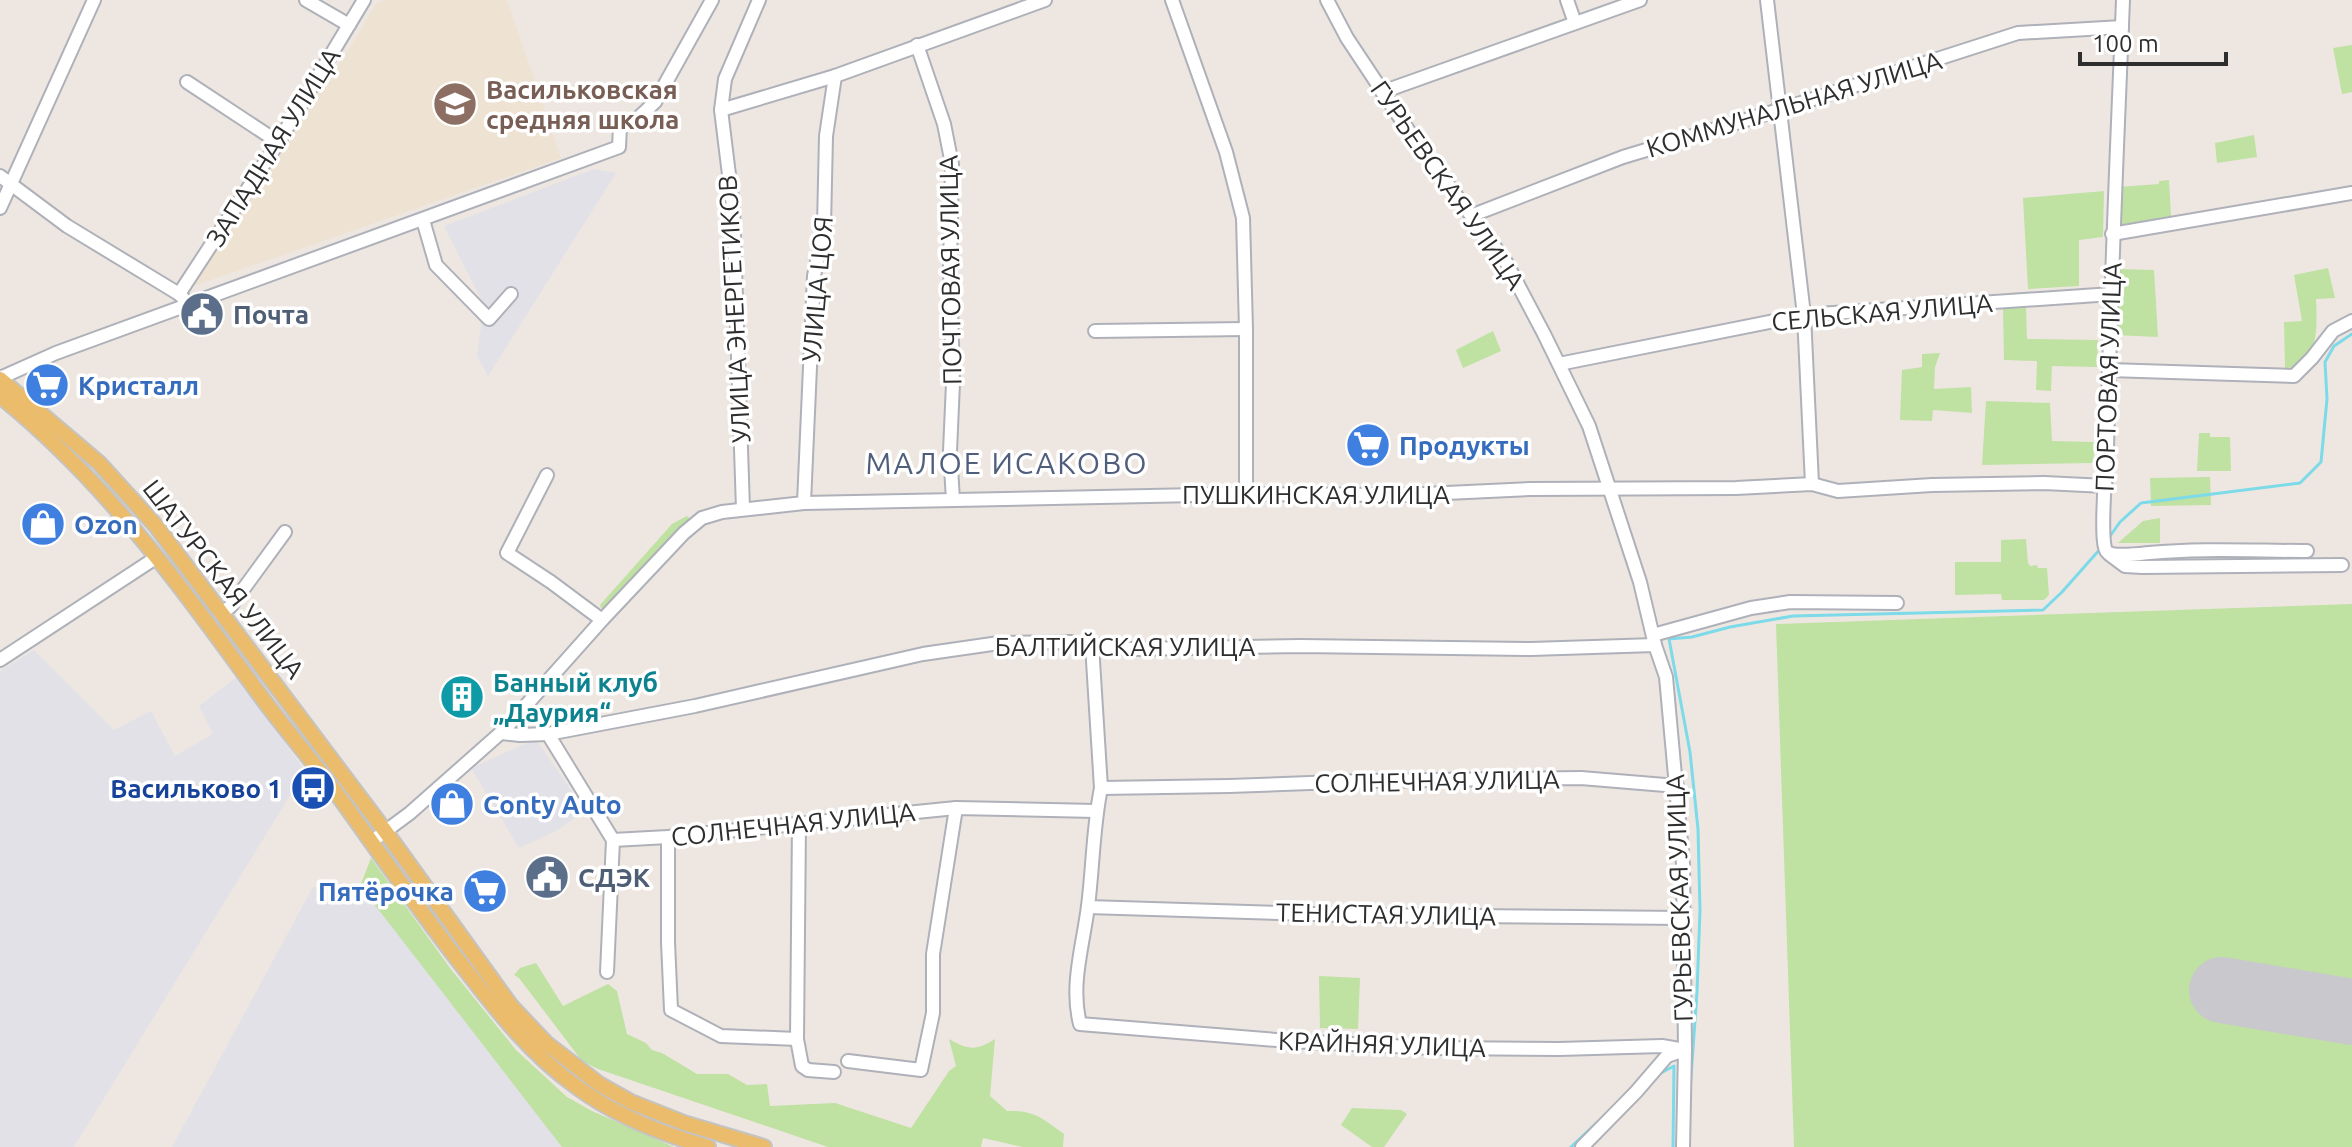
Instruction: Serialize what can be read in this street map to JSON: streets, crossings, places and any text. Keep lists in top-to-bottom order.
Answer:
{
  "streets": {
    "main road": ["ШАТУРСКАЯ УЛИЦА"],
    "street": [
      "КОММУНАЛЬНАЯ УЛИЦА",
      "ЗАПАДНАЯ УЛИЦА",
      "ГУРЬЕВСКАЯ УЛИЦА",
      "ПОЧТОВАЯ УЛИЦА",
      "УЛИЦА ЦОЯ",
      "УЛИЦА ЭНЕРГЕТИКОВ",
      "СЕЛЬСКАЯ УЛИЦА",
      "ПОРТОВАЯ УЛИЦА",
      "ПУШКИНСКАЯ УЛИЦА",
      "БАЛТИЙСКАЯ УЛИЦА",
      "СОЛНЕЧНАЯ УЛИЦА",
      "ТЕНИСТАЯ УЛИЦА",
      "КРАЙНЯЯ УЛИЦА"
    ]
  },
  "crossings": [
    ["КОММУНАЛЬНАЯ УЛИЦА", "ГУРЬЕВСКАЯ УЛИЦА"],
    ["КОММУНАЛЬНАЯ УЛИЦА", "ПОРТОВАЯ УЛИЦА"],
    ["ГУРЬЕВСКАЯ УЛИЦА", "СЕЛЬСКАЯ УЛИЦА"],
    ["ГУРЬЕВСКАЯ УЛИЦА", "ПУШКИНСКАЯ УЛИЦА"],
    ["ГУРЬЕВСКАЯ УЛИЦА", "БАЛТИЙСКАЯ УЛИЦА"],
    ["ГУРЬЕВСКАЯ УЛИЦА", "СОЛНЕЧНАЯ УЛИЦА"],
    ["ГУРЬЕВСКАЯ УЛИЦА", "ТЕНИСТАЯ УЛИЦА"],
    ["ГУРЬЕВСКАЯ УЛИЦА", "КРАЙНЯЯ УЛИЦА"],
    ["ПОЧТОВАЯ УЛИЦА", "ПУШКИНСКАЯ УЛИЦА"],
    ["УЛИЦА ЦОЯ", "ПУШКИНСКАЯ УЛИЦА"],
    ["УЛИЦА ЭНЕРГЕТИКОВ", "ПУШКИНСКАЯ УЛИЦА"],
    ["СЕЛЬСКАЯ УЛИЦА", "ПОРТОВАЯ УЛИЦА"],
    ["ПОРТОВАЯ УЛИЦА", "ПУШКИНСКАЯ УЛИЦА"],
    ["ПУШКИНСКАЯ УЛИЦА", "ШАТУРСКАЯ УЛИЦА"],
    ["ПУШКИНСКАЯ УЛИЦА", "БАЛТИЙСКАЯ УЛИЦА"],
    ["ТЕНИСТАЯ УЛИЦА", "КРАЙНЯЯ УЛИЦА"]
  ],
  "districts": ["МАЛОЕ ИСАКОВО"],
  "places": {
    "school or university": ["Васильковская средняя школа"],
    "public building": ["Почта", "СДЭК"],
    "supermarket": ["Кристалл", "Продукты", "Пятёрочка"],
    "shop": ["Ozon", "Conty Auto"],
    "building": ["Банный клуб „Даурия“"],
    "bus stop": ["Васильково 1"]
  },
  "scale_bar": "100 m"
}
